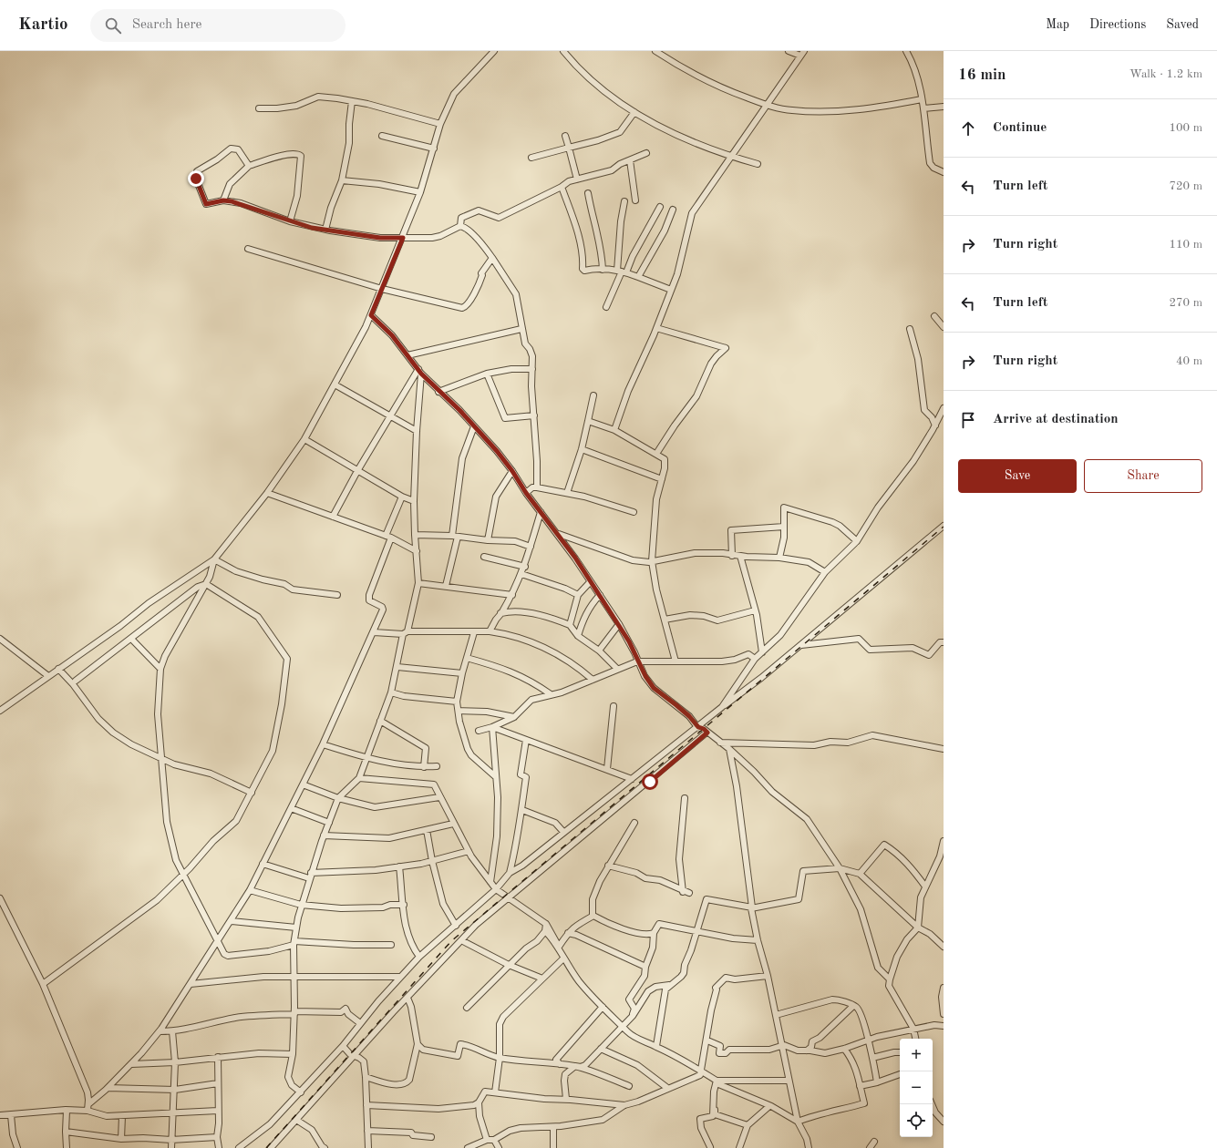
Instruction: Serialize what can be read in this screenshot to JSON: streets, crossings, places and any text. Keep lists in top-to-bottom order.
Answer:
{
  "page": {
    "header": "Kartio",
    "search": "Search here",
    "nav": ["Map", "Directions", "Saved"],
    "heading": ["16 min", "Walk · 1.2 km"],
    "list": [
      ["Continue", "100 m"],
      ["Turn left", "720 m"],
      ["Turn right", "110 m"],
      ["Turn left", "270 m"],
      ["Turn right", "40 m"],
      "Arrive at destination"
    ],
    "buttons": ["Save", "Share"],
    "map_buttons": ["+", "−"]
  }
}
